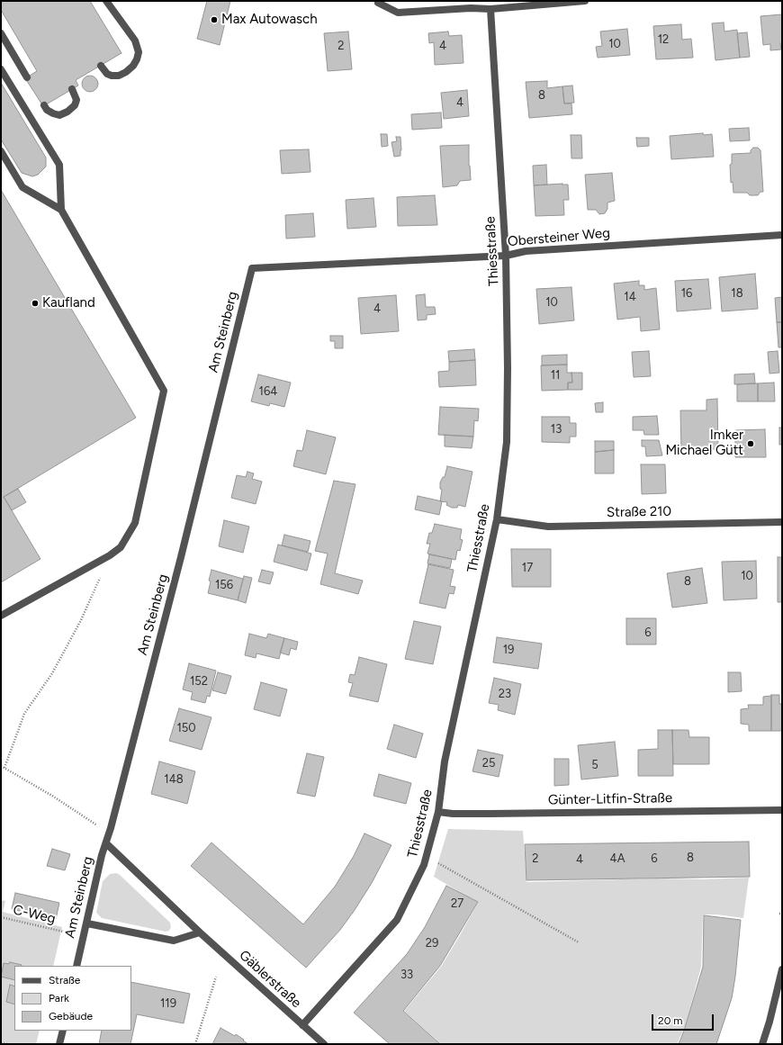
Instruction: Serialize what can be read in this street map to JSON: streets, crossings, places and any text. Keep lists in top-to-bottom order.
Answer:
{
  "streets": {
    "street": [
      "Obersteiner Weg",
      "Thiesstraße",
      "Am Steinberg",
      "Straße 210",
      "Günter-Litfin-Straße",
      "Gäblerstraße"
    ],
    "path": ["C-Weg"]
  },
  "crossings": [
    ["Obersteiner Weg", "Thiesstraße"],
    ["Obersteiner Weg", "Am Steinberg"],
    ["Thiesstraße", "Straße 210"],
    ["Thiesstraße", "Günter-Litfin-Straße"],
    ["Thiesstraße", "Gäblerstraße"],
    ["Am Steinberg", "C-Weg"],
    ["Am Steinberg", "Gäblerstraße"]
  ],
  "places": ["Max Autowasch", "Kaufland", "Imker Michael Gütt"],
  "house_numbers": [
    "12",
    "10",
    "2",
    "4",
    "8",
    "4",
    "16",
    "18",
    "14",
    "10",
    "4",
    "11",
    "164",
    "13",
    "17",
    "10",
    "8",
    "156",
    "6",
    "19",
    "152",
    "23",
    "150",
    "25",
    "5",
    "148",
    "8",
    "2",
    "4A",
    "6",
    "4",
    "27",
    "29",
    "33",
    "119"
  ],
  "legend": ["Straße", "Park", "Gebäude"],
  "scale_bar": "20 m"
}
